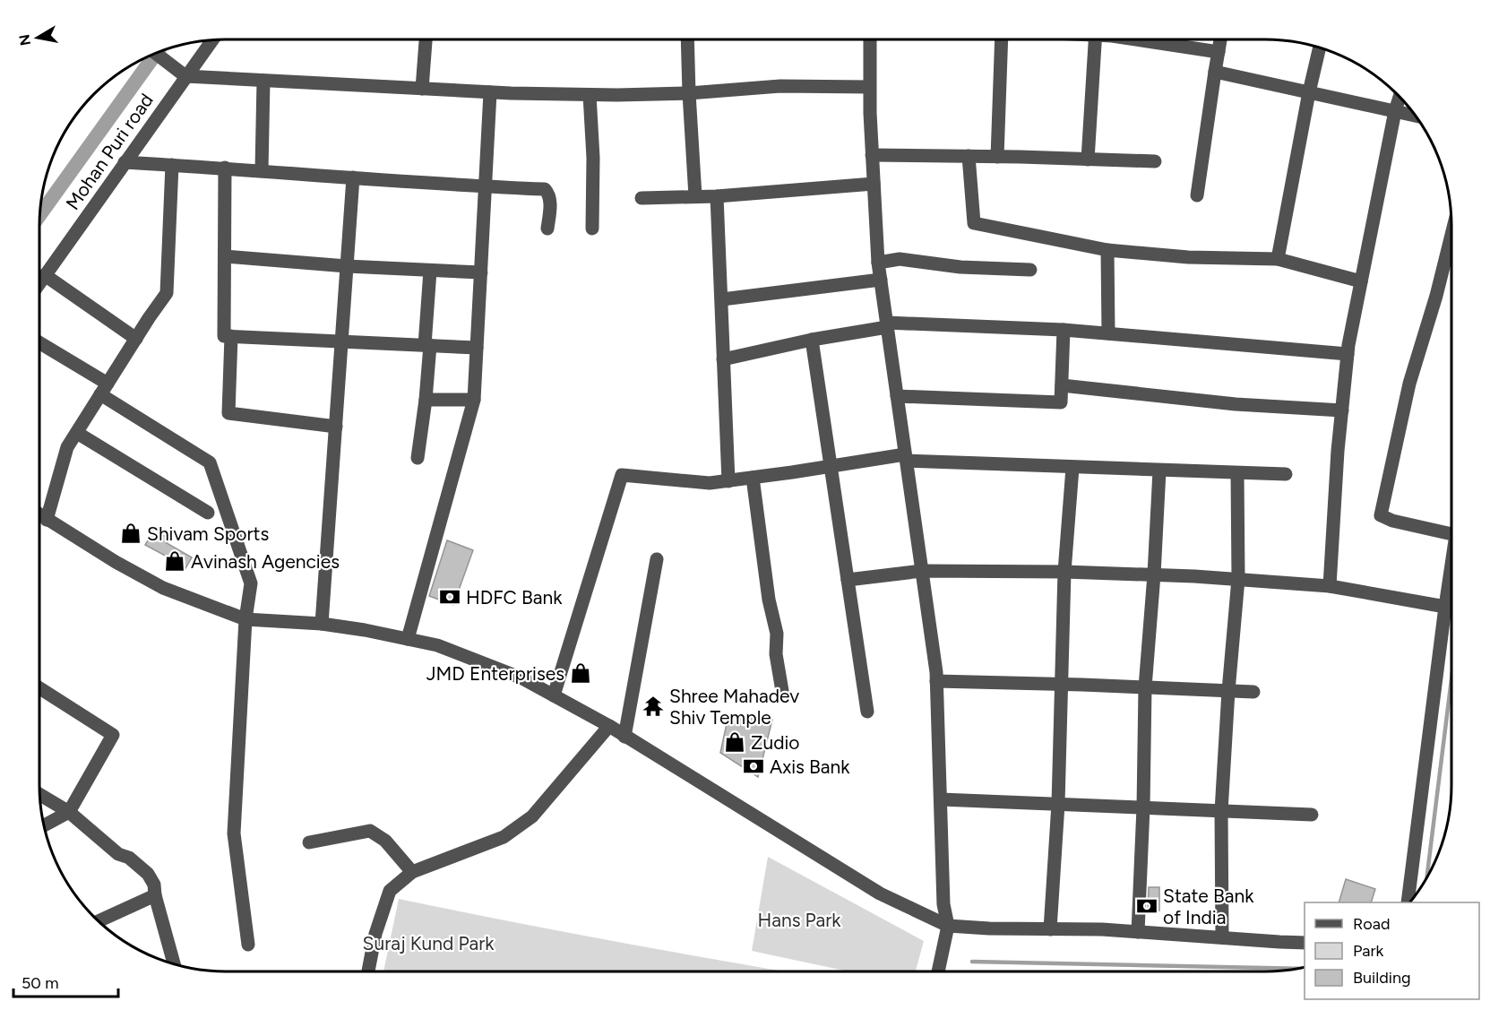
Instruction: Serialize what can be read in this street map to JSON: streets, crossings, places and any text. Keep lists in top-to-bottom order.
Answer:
{
  "streets": {
    "street": ["Mohan Puri road"]
  },
  "parks": ["Hans Park", "Suraj Kund Park"],
  "places": {
    "shop": [
      "Shivam Sports",
      "Avinash Agencies",
      "JMD Enterprises",
      "Zudio"
    ],
    "bank": ["HDFC Bank", "Axis Bank", "State Bank of India"],
    "temple": ["Shree Mahadev Shiv Temple"]
  },
  "legend": ["Road", "Park", "Building"],
  "scale_bar": "50 m",
  "north": "left"
}
